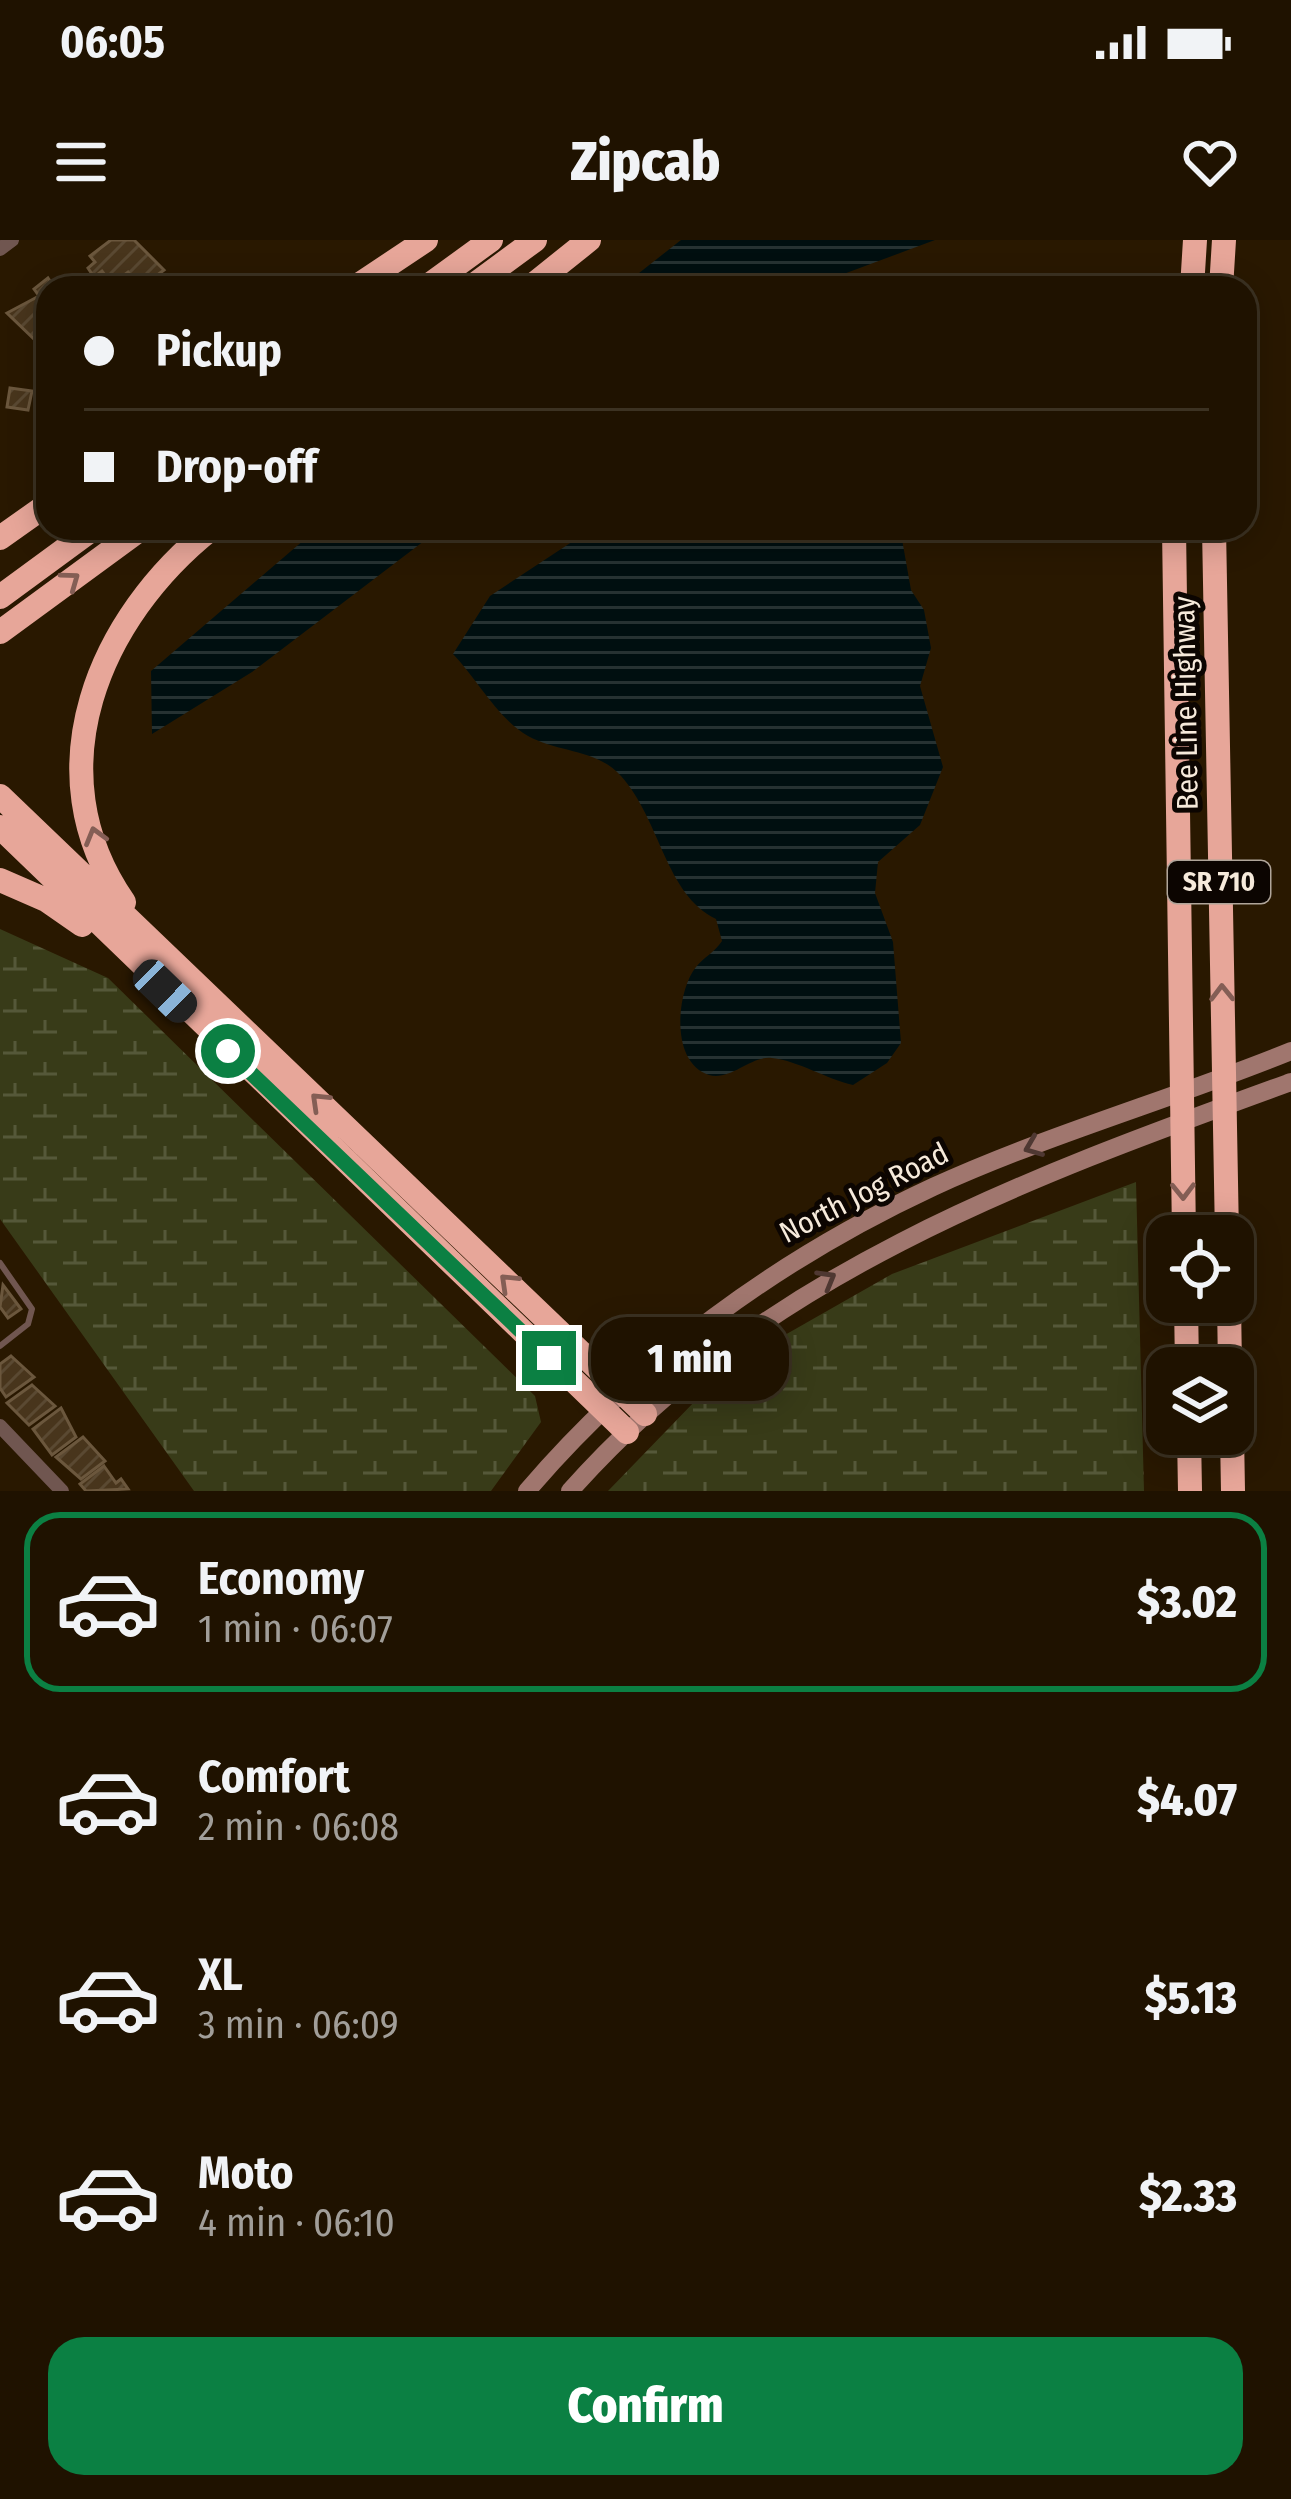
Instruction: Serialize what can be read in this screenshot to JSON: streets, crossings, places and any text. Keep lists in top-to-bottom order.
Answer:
{
  "streets": {
    "highway": ["Bee Line Highway", "SR 710"],
    "main road": ["North Jog Road"]
  },
  "crossings": [
    ["Bee Line Highway", "North Jog Road"]
  ],
  "page": {
    "status": "06:05",
    "header": "Zipcab",
    "banner": ["Pickup", "Drop-off"],
    "bubble": "1 min",
    "list": [
      {
        "name": "Economy",
        "note": "1 min · 06:07",
        "value": "$3.02"
      },
      {
        "name": "Comfort",
        "note": "2 min · 06:08",
        "value": "$4.07"
      },
      {
        "name": "XL",
        "note": "3 min · 06:09",
        "value": "$5.13"
      },
      {
        "name": "Moto",
        "note": "4 min · 06:10",
        "value": "$2.33"
      }
    ],
    "buttons": "Confirm"
  }
}
